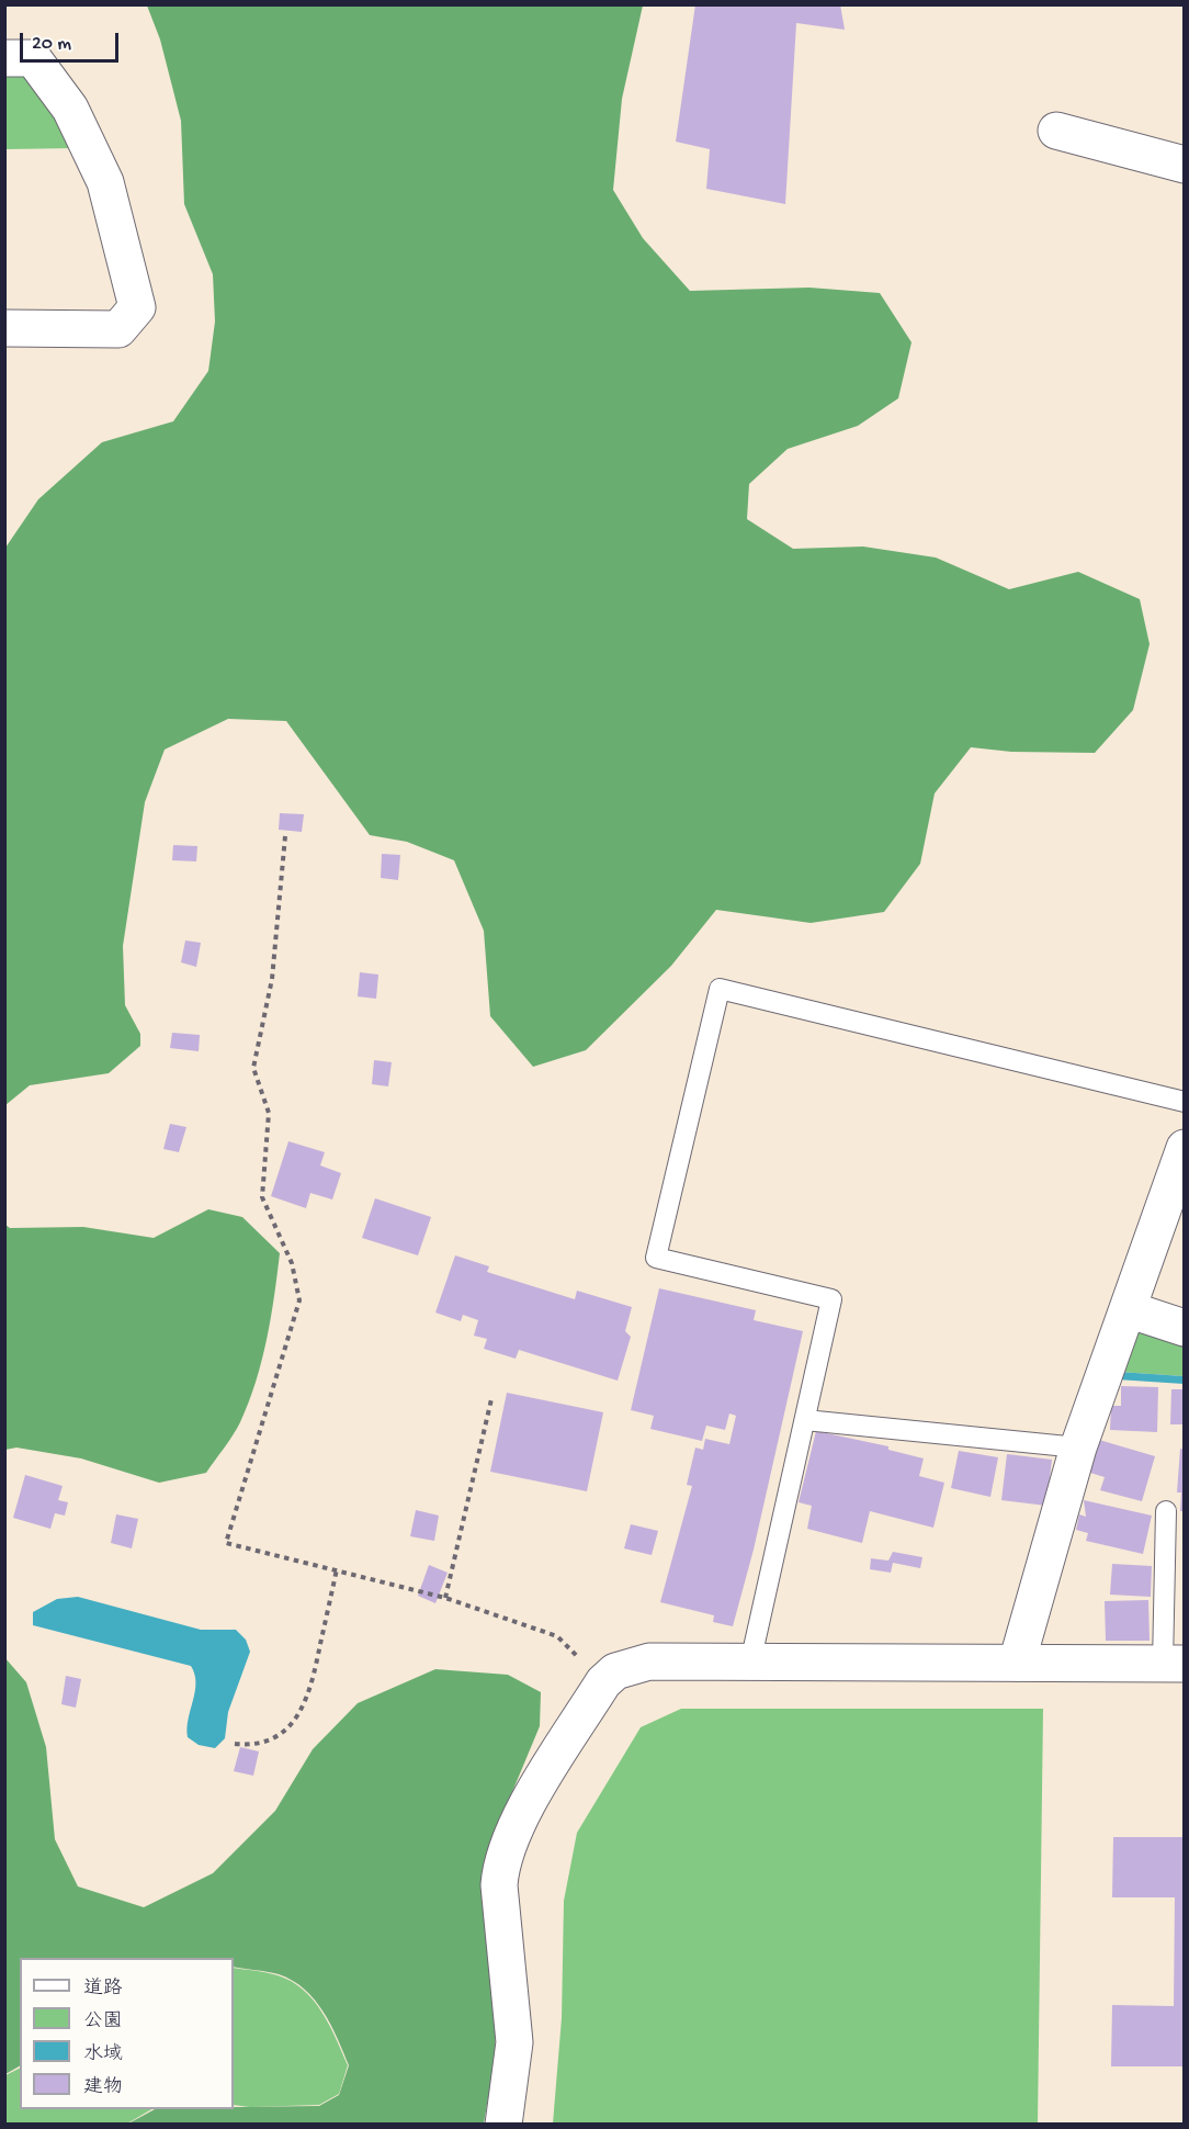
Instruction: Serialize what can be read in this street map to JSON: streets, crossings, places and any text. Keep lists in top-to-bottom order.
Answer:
{
  "legend": [
    "道路",
    "公園",
    "水域",
    "建物"
  ],
  "scale_bar": "20 m"
}
